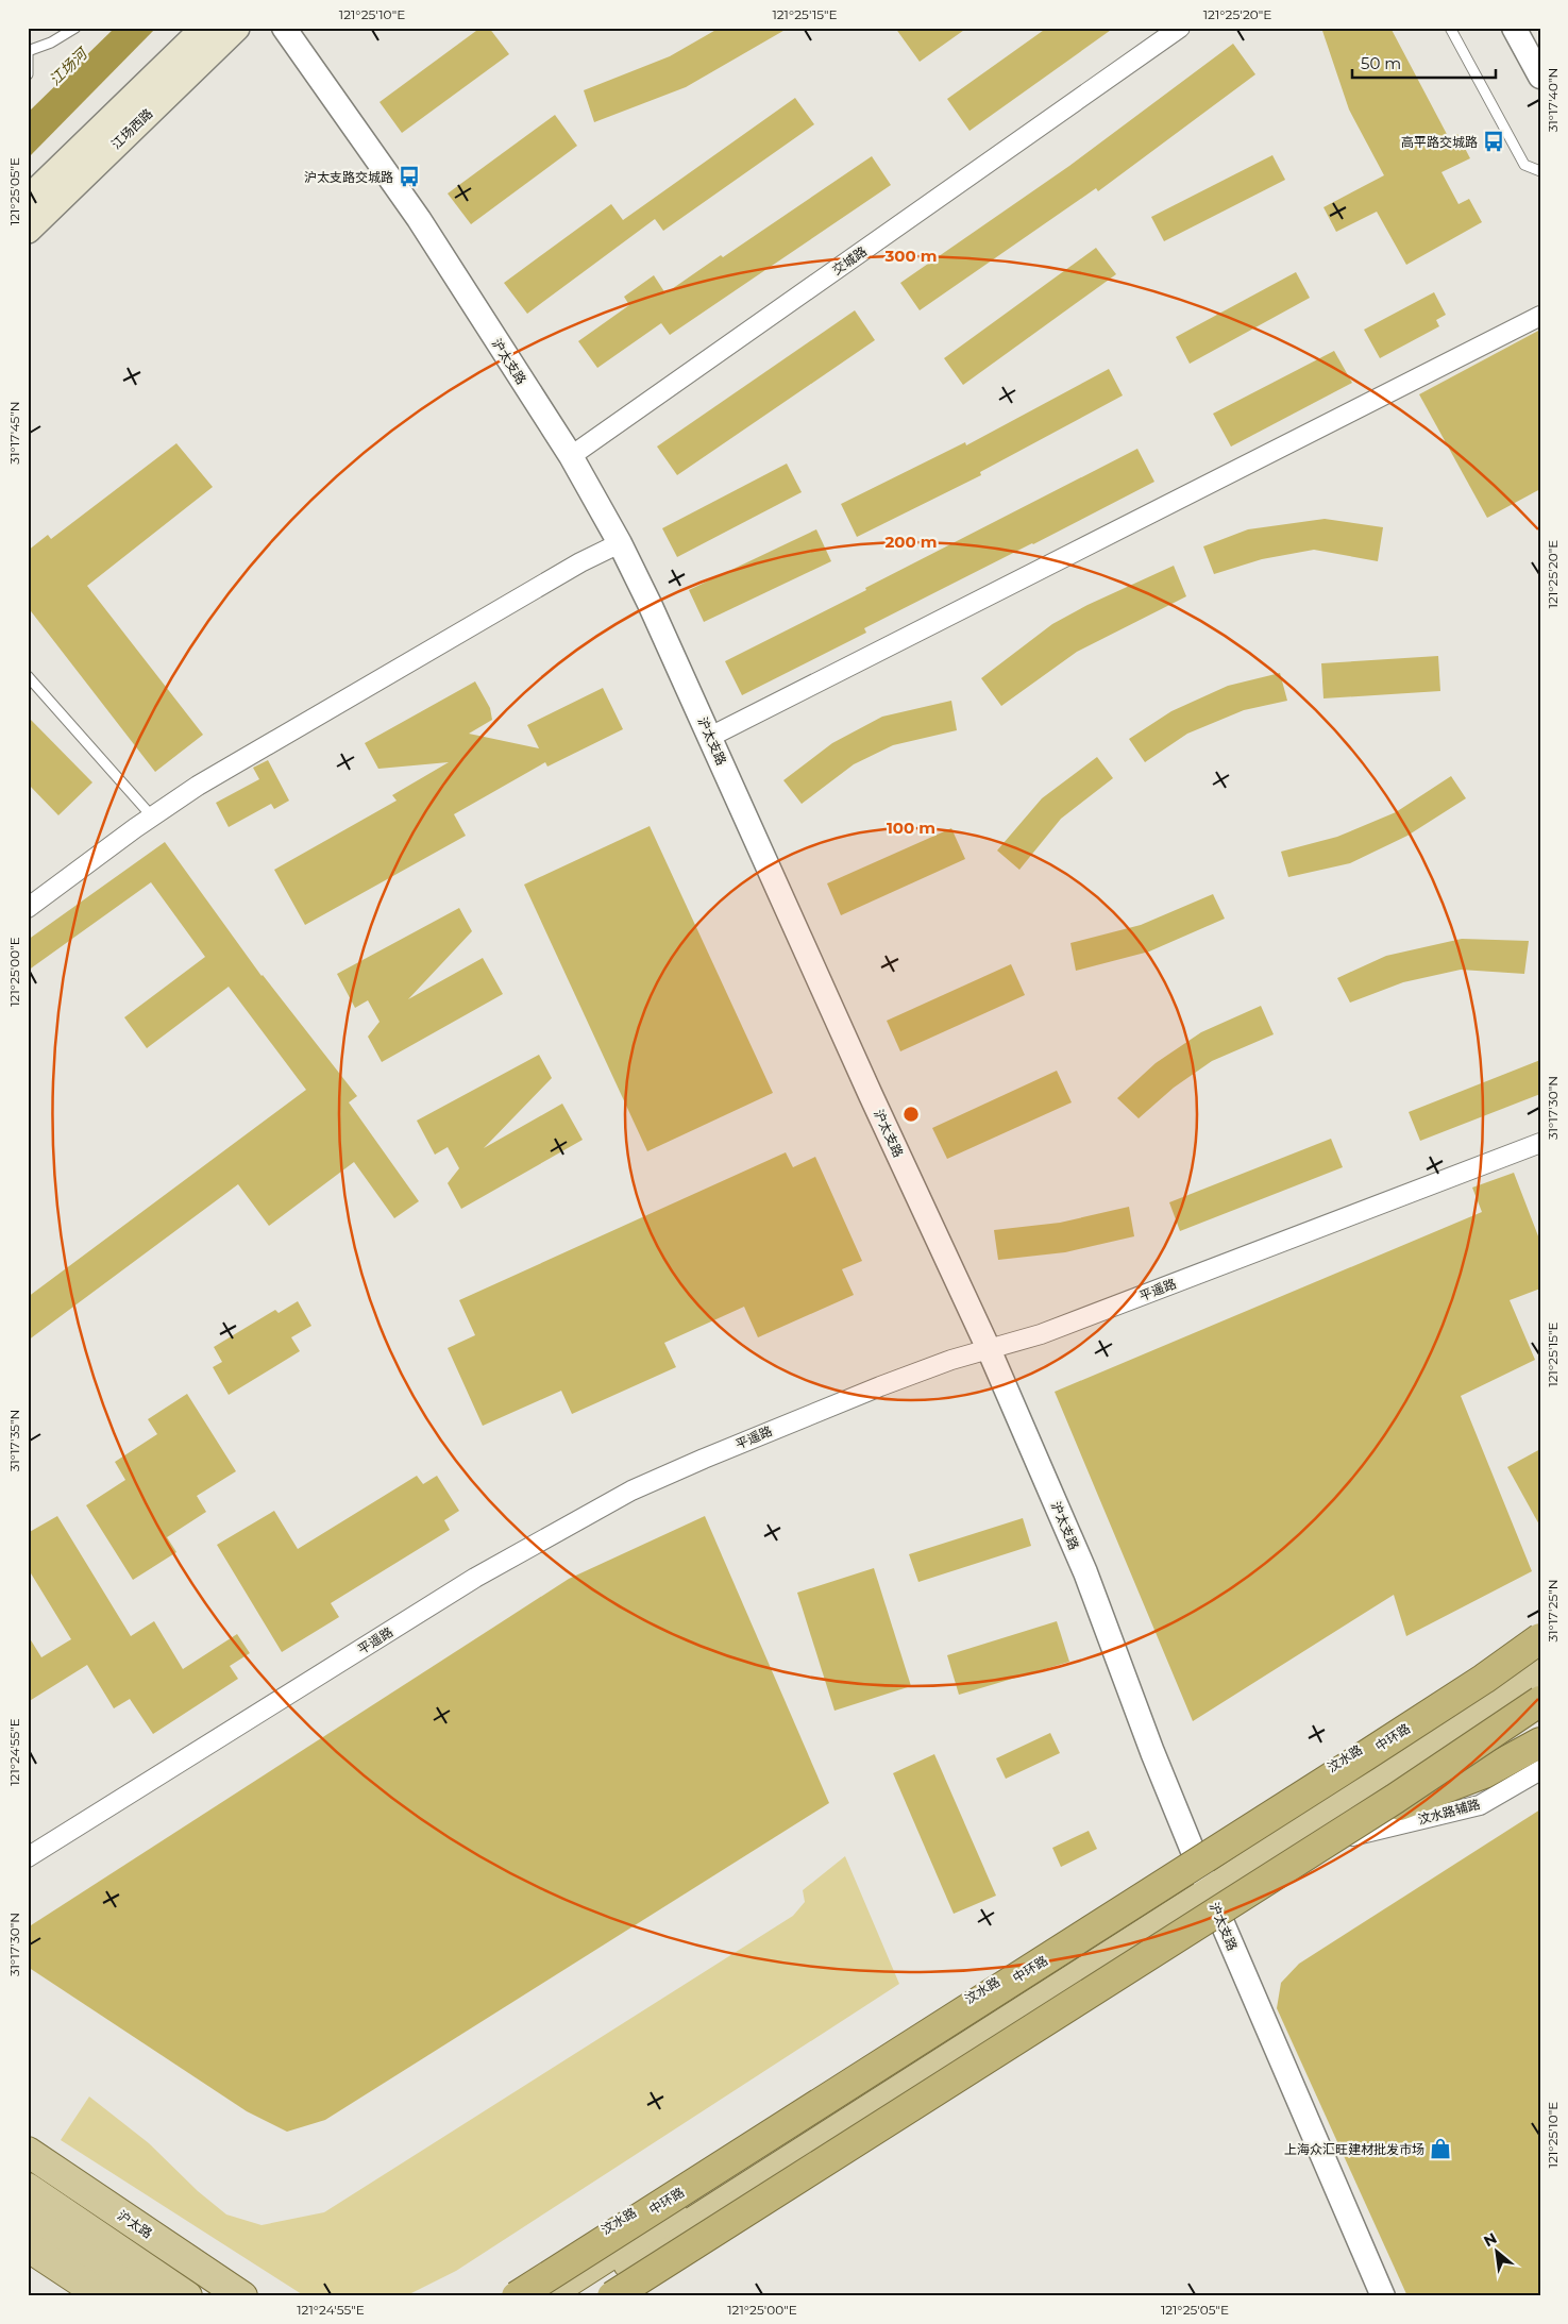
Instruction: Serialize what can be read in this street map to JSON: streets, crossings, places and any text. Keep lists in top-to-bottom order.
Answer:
{
  "streets": {
    "highway": ["中环路"],
    "main road": ["江场西路", "汶水路", "沪太路"],
    "street": [
      "交城路",
      "沪太支路",
      "平遥路",
      "汶水路辅路"
    ]
  },
  "crossings": [
    ["交城路", "沪太支路"],
    ["沪太支路", "平遥路"],
    ["沪太支路", "汶水路"]
  ],
  "water": ["江场河"],
  "places": {
    "bus stop": ["高平路交城路", "沪太支路交城路"],
    "shop": ["上海众汇旺建材批发市场"]
  },
  "scale_bar": "50 m",
  "north": "top left",
  "coordinates": [
    "121°25'10\"E",
    "121°25'15\"E",
    "121°25'20\"E",
    "31°17'40\"N",
    "121°25'05\"E",
    "31°17'45\"N",
    "121°25'00\"E",
    "31°17'30\"N",
    "31°17'35\"N",
    "31°17'25\"N",
    "121°24'55\"E"
  ],
  "rings": ["300 m", "200 m", "100 m"]
}
